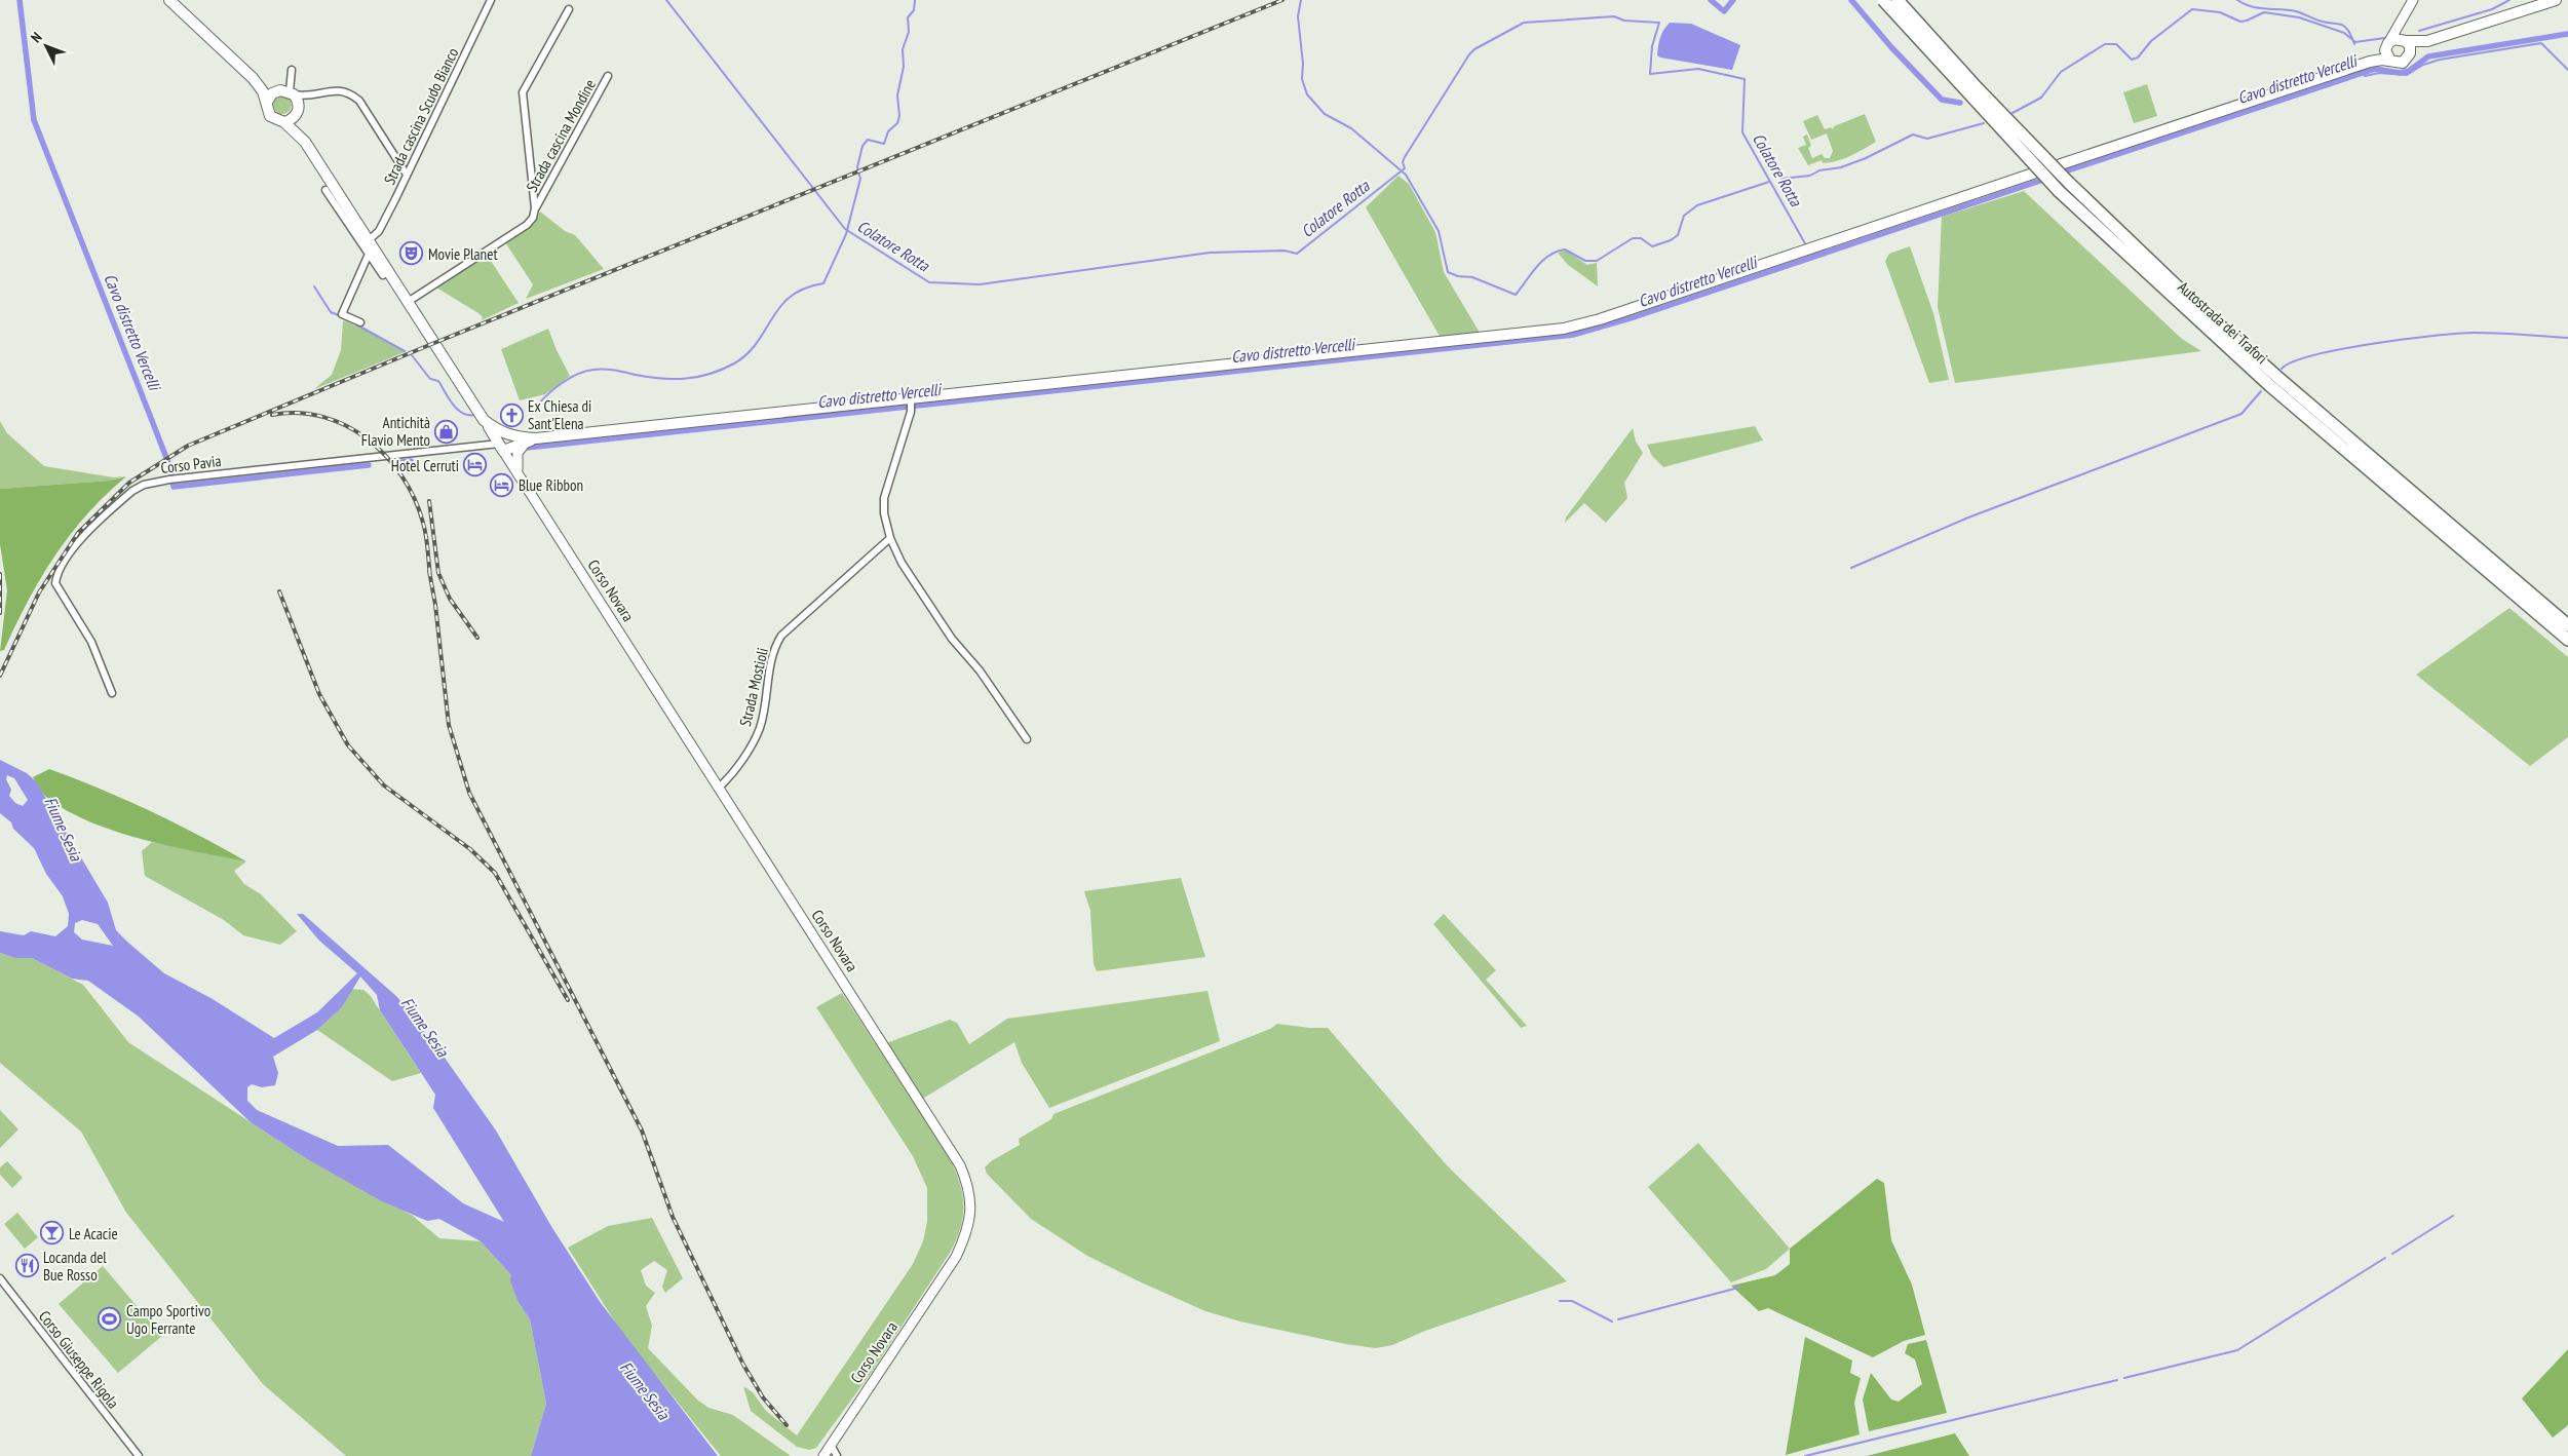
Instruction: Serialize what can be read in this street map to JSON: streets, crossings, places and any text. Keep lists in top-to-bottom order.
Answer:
{
  "streets": {
    "highway": ["Autostrada dei Trafori"],
    "main road": ["Corso Novara"],
    "street": [
      "Strada cascina Scudo Bianco",
      "Strada cascina Mondine",
      "Corso Pavia",
      "Strada Mostioli",
      "Corso Giuseppe Rigola"
    ]
  },
  "crossings": [
    ["Strada cascina Scudo Bianco", "Corso Novara"],
    ["Strada cascina Mondine", "Corso Novara"],
    ["Corso Pavia", "Corso Novara"],
    ["Corso Novara", "Strada Mostioli"]
  ],
  "water": ["Cavo distretto Vercelli", "Colatore Rotta", "Fiume Sesia"],
  "places": {
    "theatre": ["Movie Planet"],
    "church": ["Ex Chiesa di Sant'Elena"],
    "shop": ["Antichità Flavio Mento"],
    "hotel": ["Hotel Cerruti", "Blue Ribbon"],
    "bar": ["Le Acacie"],
    "restaurant": ["Locanda del Bue Rosso"],
    "sports": ["Campo Sportivo Ugo Ferrante"]
  },
  "north": "top left"
}
